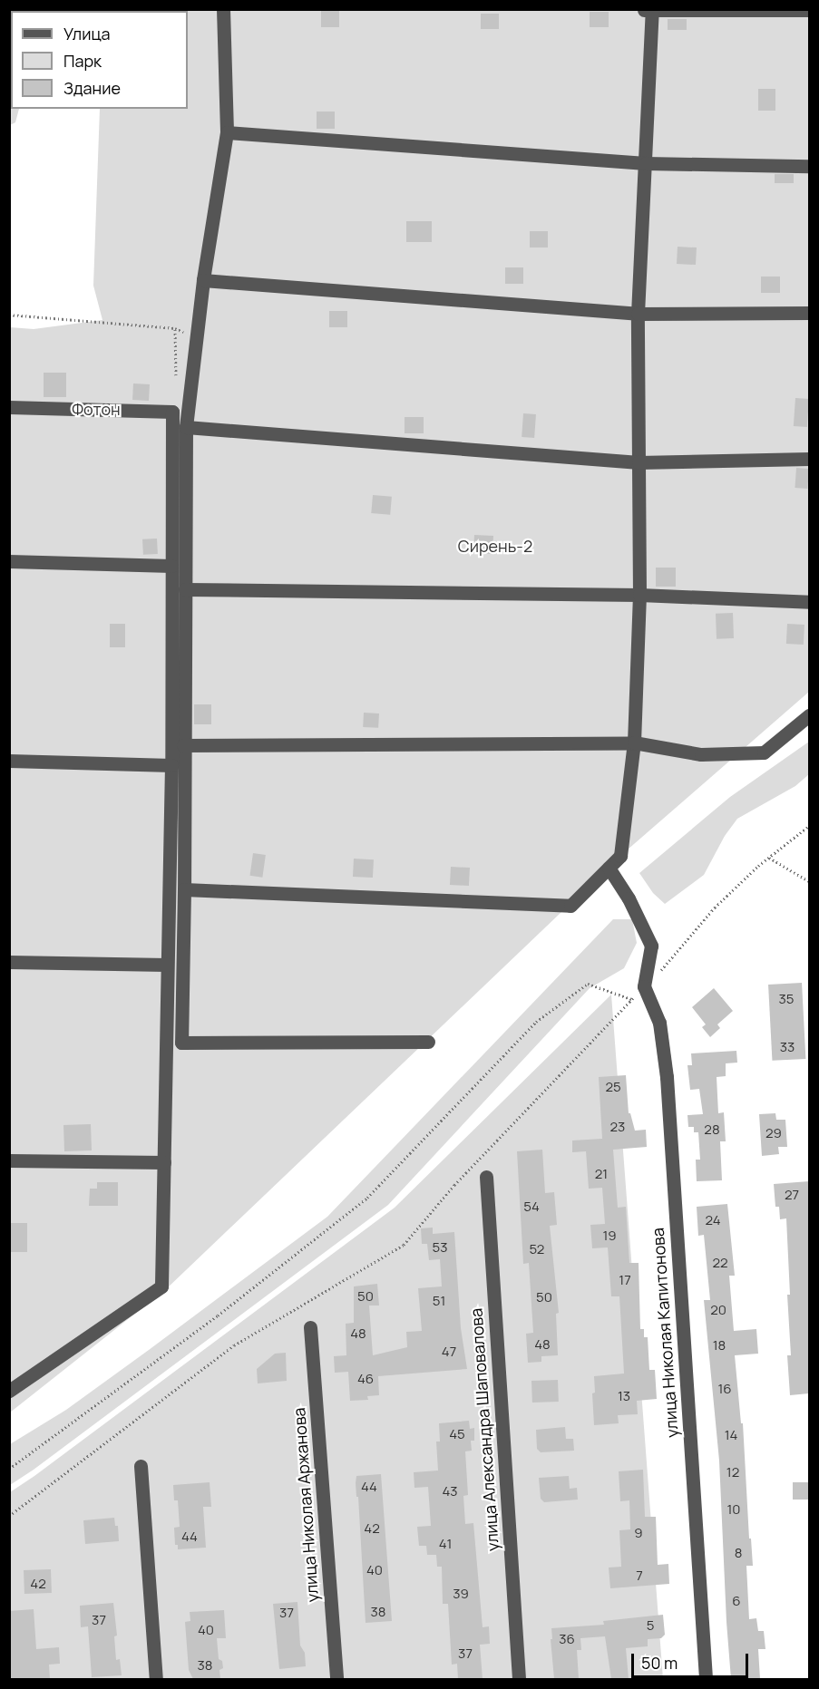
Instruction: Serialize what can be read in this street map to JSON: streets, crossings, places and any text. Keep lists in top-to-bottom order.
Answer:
{
  "streets": {
    "street": ["улица Николая Капитонова", "улица Александра Шаповалова", "улица Николая Аржанова"]
  },
  "parks": ["Фотон", "Сирень-2"],
  "house_numbers": [
    "35",
    "33",
    "25",
    "23",
    "28",
    "29",
    "21",
    "27",
    "54",
    "24",
    "19",
    "53",
    "52",
    "22",
    "17",
    "50",
    "50",
    "51",
    "20",
    "48",
    "48",
    "18",
    "47",
    "46",
    "16",
    "13",
    "45",
    "14",
    "12",
    "44",
    "43",
    "10",
    "42",
    "9",
    "44",
    "41",
    "8",
    "40",
    "7",
    "42",
    "39",
    "6",
    "38",
    "37",
    "37",
    "5",
    "40",
    "36",
    "37",
    "38"
  ],
  "legend": ["Улица", "Парк", "Здание"],
  "scale_bar": "50 m"
}
